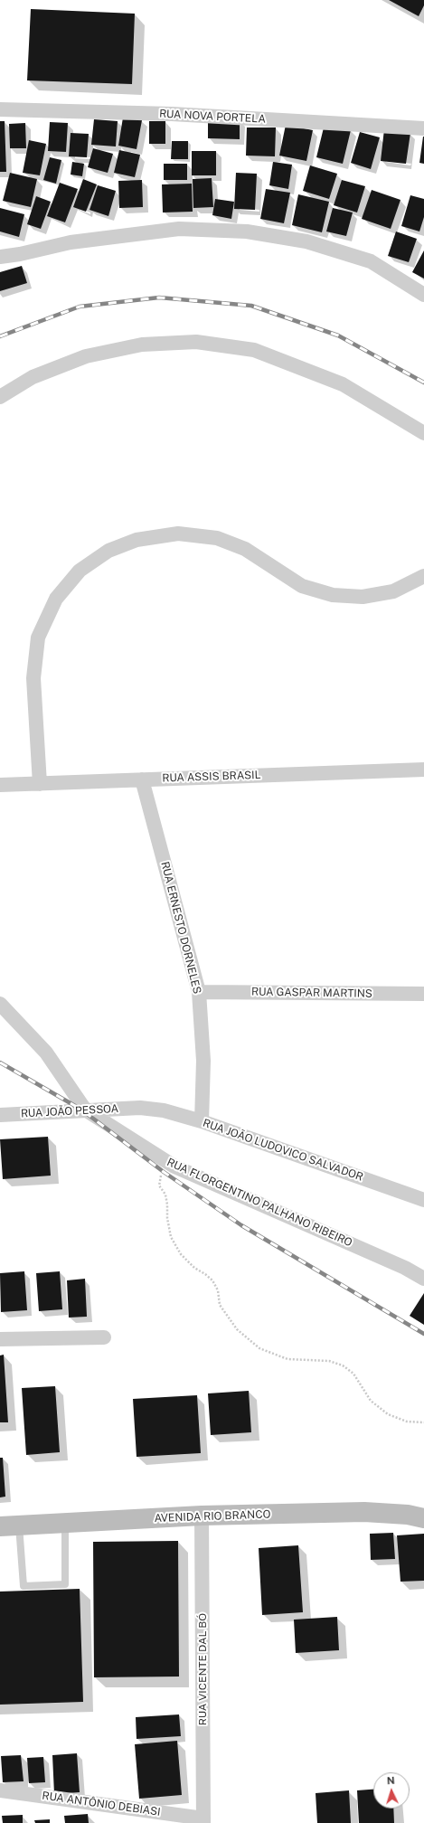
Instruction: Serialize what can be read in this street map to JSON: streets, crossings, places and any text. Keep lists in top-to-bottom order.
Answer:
{
  "streets": {
    "street": [
      "RUA NOVA PORTELA",
      "RUA ASSIS BRASIL",
      "RUA ERNESTO DORNELES",
      "RUA GASPAR MARTINS",
      "RUA JOÃO PESSOA",
      "RUA JOÃO LUDOVICO SALVADOR",
      "RUA FLORGENTINO PALHANO RIBEIRO",
      "AVENIDA RIO BRANCO",
      "RUA VICENTE DAL BÓ",
      "RUA ANTÔNIO DEBIASI"
    ]
  },
  "crossings": [
    ["RUA ASSIS BRASIL", "RUA ERNESTO DORNELES"],
    ["RUA ERNESTO DORNELES", "RUA GASPAR MARTINS"],
    ["RUA ERNESTO DORNELES", "RUA JOÃO LUDOVICO SALVADOR"],
    ["RUA JOÃO PESSOA", "RUA JOÃO LUDOVICO SALVADOR"],
    ["RUA JOÃO PESSOA", "RUA FLORGENTINO PALHANO RIBEIRO"],
    ["AVENIDA RIO BRANCO", "RUA VICENTE DAL BÓ"],
    ["RUA VICENTE DAL BÓ", "RUA ANTÔNIO DEBIASI"]
  ],
  "north": "top"
}
